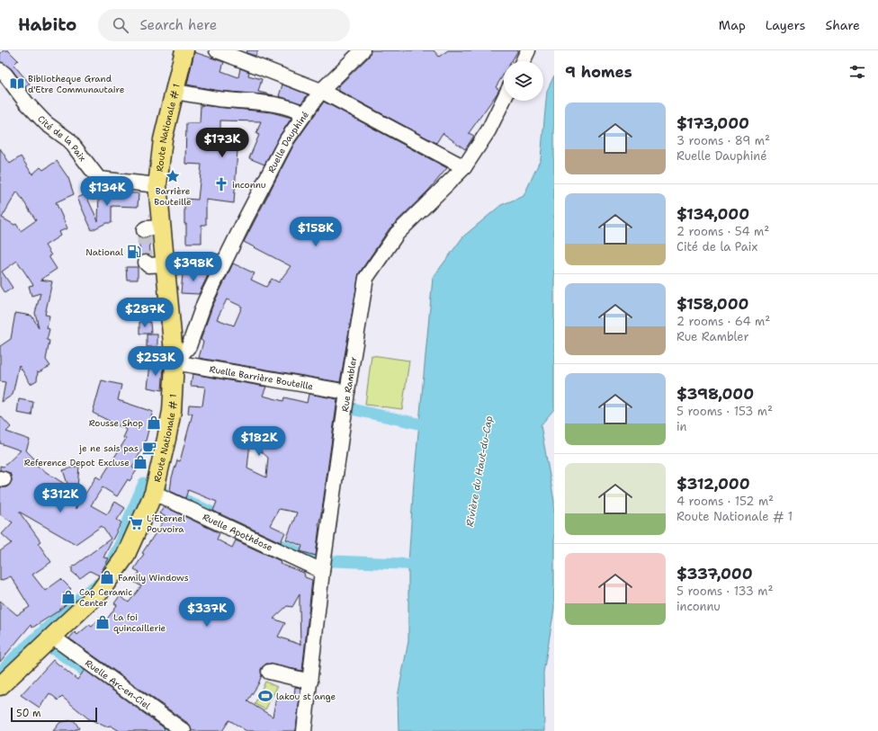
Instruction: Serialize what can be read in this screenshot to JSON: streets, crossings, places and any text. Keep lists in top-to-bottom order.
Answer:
{
  "streets": {
    "main road": ["Route Nationale # 1"],
    "street": [
      "Cité de la Paix",
      "Ruelle Dauphiné",
      "Ruelle Barrière Bouteille",
      "Rue Rambler",
      "Ruelle Apothéose",
      "Ruelle Arc-en-Ciel"
    ]
  },
  "crossings": [
    ["Route Nationale # 1", "Cité de la Paix"],
    ["Route Nationale # 1", "Ruelle Dauphiné"],
    ["Route Nationale # 1", "Ruelle Barrière Bouteille"],
    ["Route Nationale # 1", "Ruelle Apothéose"],
    ["Route Nationale # 1", "Ruelle Arc-en-Ciel"],
    ["Ruelle Dauphiné", "Ruelle Barrière Bouteille"],
    ["Ruelle Barrière Bouteille", "Rue Rambler"],
    ["Rue Rambler", "Ruelle Apothéose"]
  ],
  "water": ["Rivière du Haut-du-Cap"],
  "places": {
    "library": ["Bibliotheque Grand d'Etre Communautaire"],
    "place": ["Barrière Bouteille"],
    "church": ["inconnu"],
    "fuel station": ["National"],
    "shop": [
      "Rousse Shop",
      "Reference Depot Excluse",
      "Family Windows",
      "Cap Ceramic Center",
      "La foi quincaillerie"
    ],
    "cafe": ["je ne sais pas"],
    "supermarket": ["L´Eternel Pouvoira"],
    "sports": ["lakou st ange"]
  },
  "scale_bar": "50 m",
  "page": {
    "header": "Habito",
    "search": "Search here",
    "nav": ["Map", "Layers", "Share"],
    "heading": "9 homes",
    "list": [
      {
        "name": "$173,000",
        "note": "3 rooms · 89 m² · Ruelle Dauphiné"
      },
      {
        "name": "$134,000",
        "note": "2 rooms · 54 m² · Cité de la Paix"
      },
      {
        "name": "$158,000",
        "note": "2 rooms · 64 m² · Rue Rambler"
      },
      {
        "name": "$398,000",
        "note": "5 rooms · 153 m² · in"
      },
      {
        "name": "$312,000",
        "note": "4 rooms · 152 m² · Route Nationale # 1"
      },
      {
        "name": "$337,000",
        "note": "5 rooms · 133 m² · inconnu"
      }
    ],
    "price": [
      "$173K",
      "$134K",
      "$158K",
      "$398K",
      "$287K",
      "$253K",
      "$182K",
      "$312K",
      "$337K"
    ],
    "scale": "50 m"
  }
}
